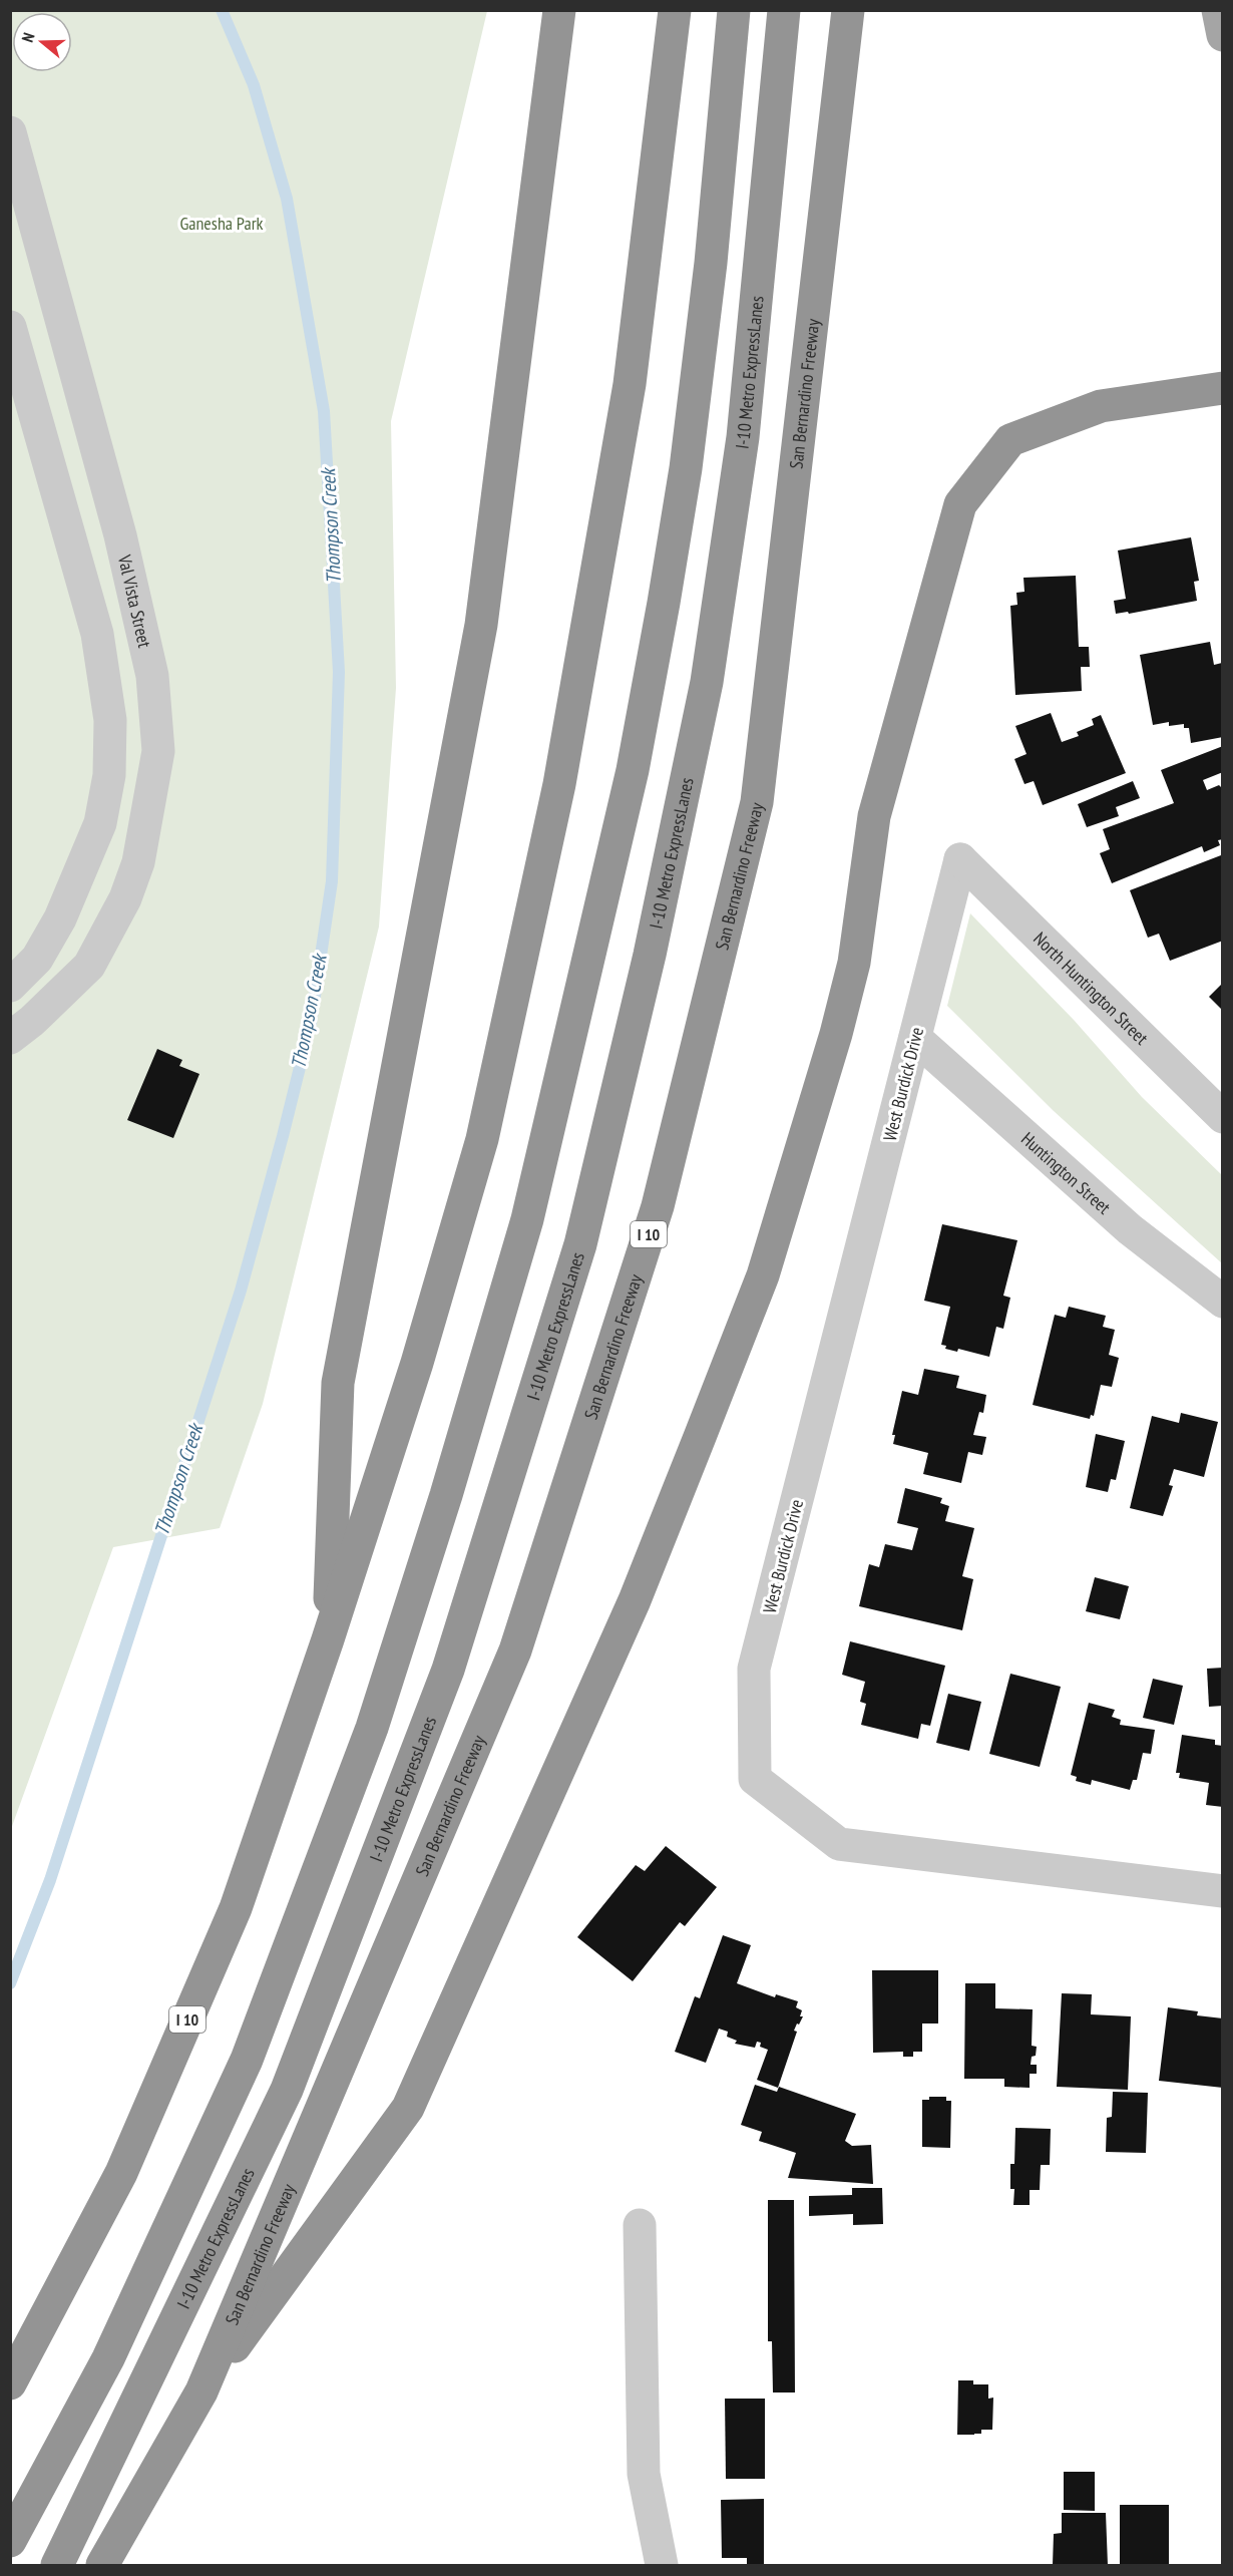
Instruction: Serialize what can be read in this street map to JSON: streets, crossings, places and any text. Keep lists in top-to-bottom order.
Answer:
{
  "streets": {
    "highway": ["I-10 Metro ExpressLanes", "San Bernardino Freeway", "I 10"],
    "street": [
      "Val Vista Street",
      "North Huntington Street",
      "West Burdick Drive",
      "Huntington Street"
    ]
  },
  "crossings": [
    ["North Huntington Street", "West Burdick Drive"],
    ["West Burdick Drive", "Huntington Street"]
  ],
  "water": ["Thompson Creek"],
  "parks": ["Ganesha Park"],
  "north": "left"
}
